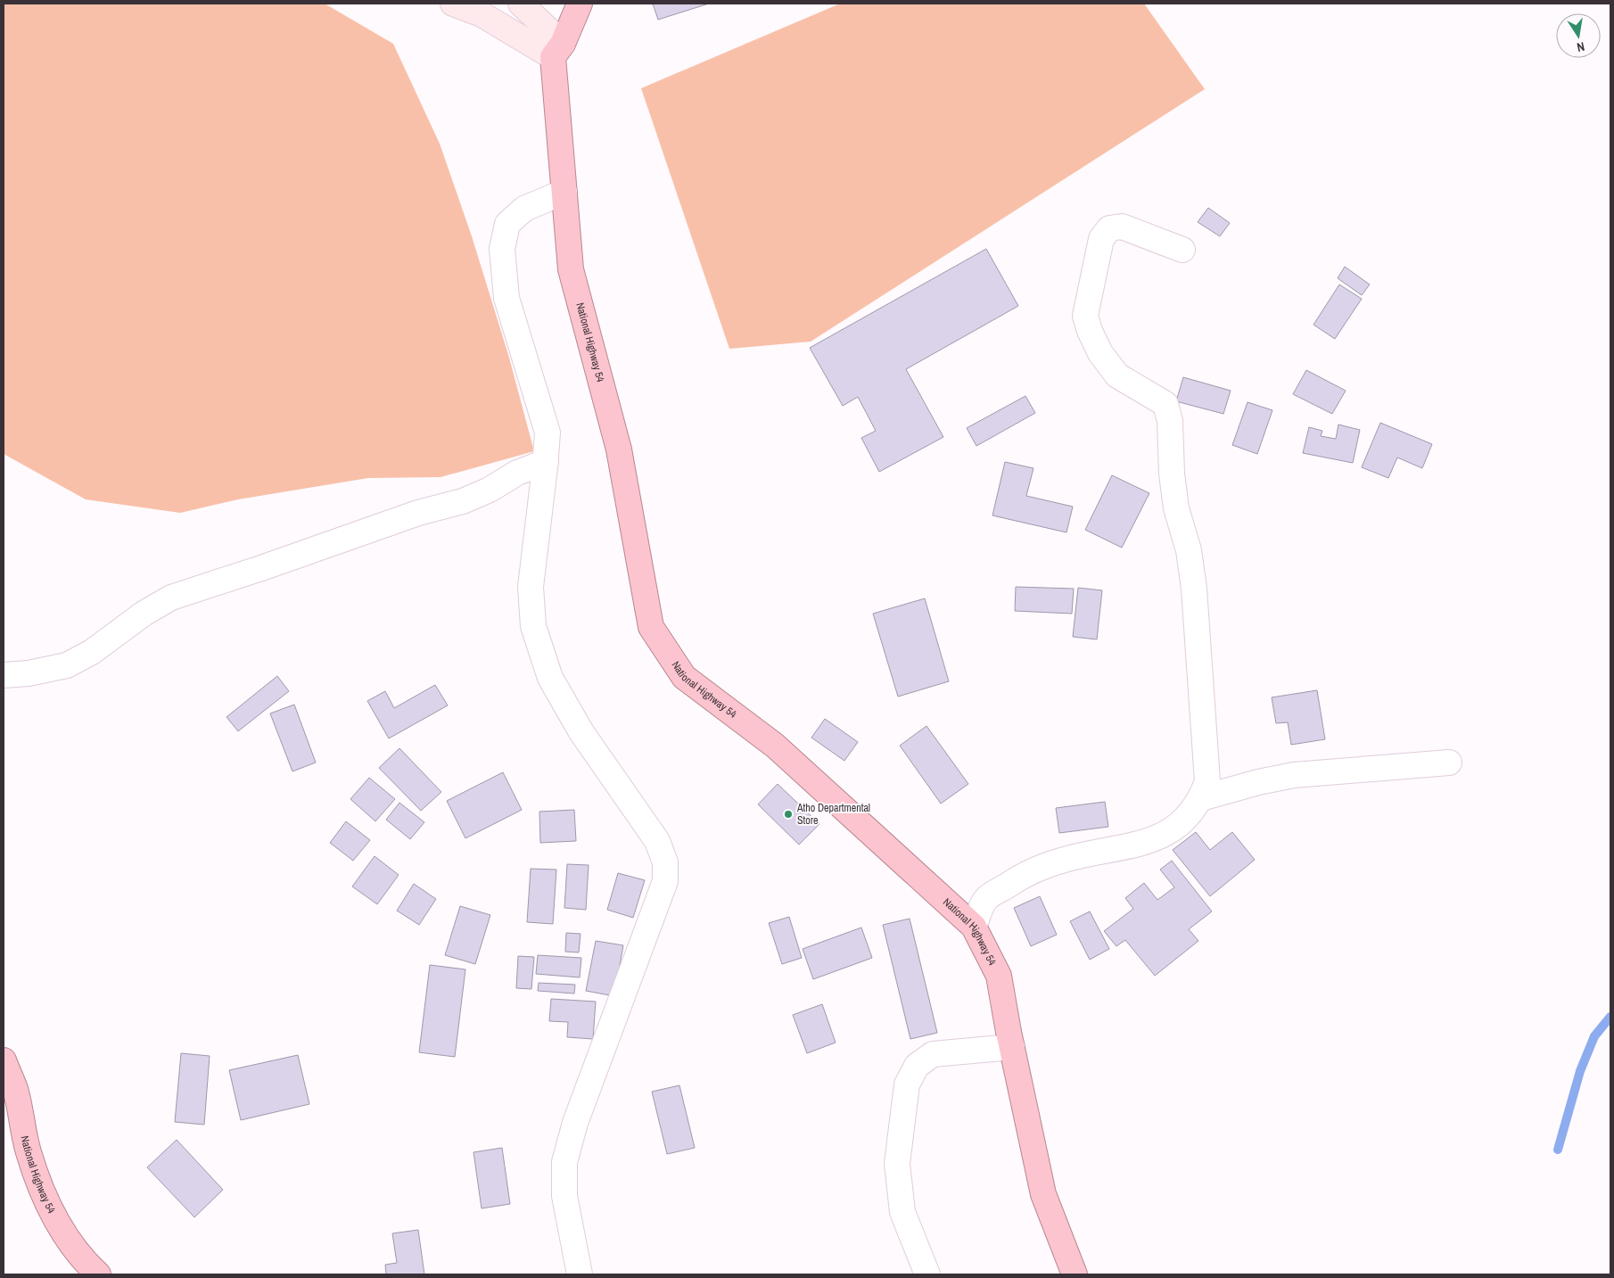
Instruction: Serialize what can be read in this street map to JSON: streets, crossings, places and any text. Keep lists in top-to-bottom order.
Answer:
{
  "streets": {
    "highway": ["National Highway 54"]
  },
  "places": ["Atho Departmental Store"],
  "north": "bottom"
}
